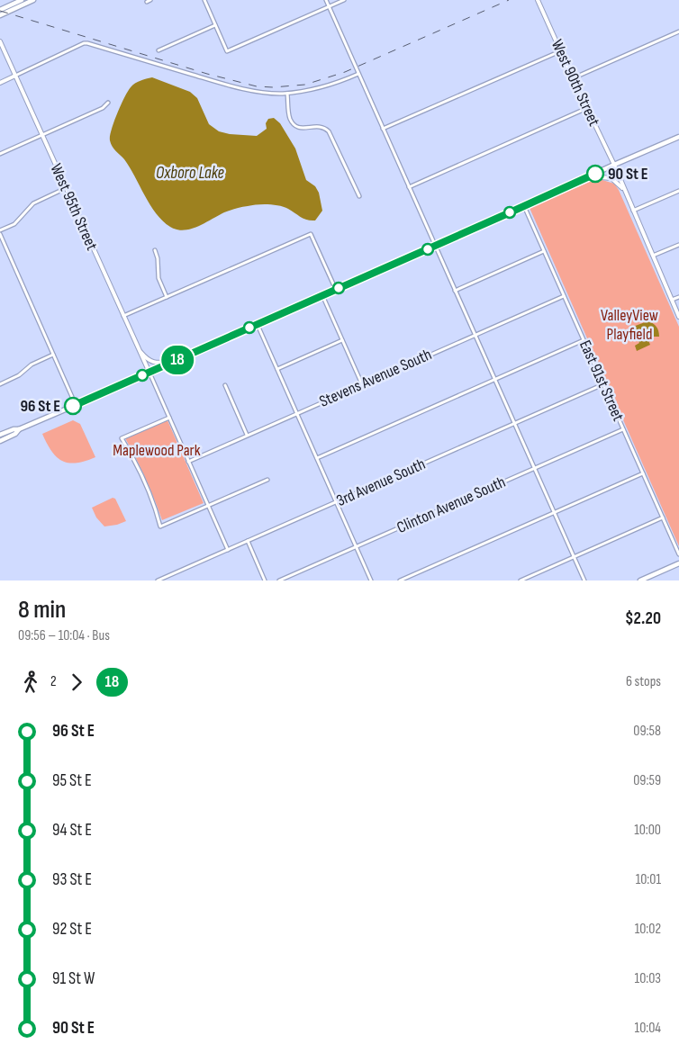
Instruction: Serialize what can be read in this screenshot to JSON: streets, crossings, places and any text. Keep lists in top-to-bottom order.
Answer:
{
  "streets": {
    "street": [
      "West 90th Street",
      "West 95th Street",
      "Stevens Avenue South",
      "East 91st Street",
      "3rd Avenue South",
      "Clinton Avenue South"
    ]
  },
  "crossings": [
    ["Stevens Avenue South", "East 91st Street"],
    ["East 91st Street", "3rd Avenue South"],
    ["East 91st Street", "Clinton Avenue South"]
  ],
  "water": ["Oxboro Lake"],
  "parks": ["ValleyView Playfield", "Maplewood Park"],
  "places": ["90 St E", "96 St E"],
  "lines": ["bus line 18"],
  "page": {
    "on_map": "18",
    "heading": ["8 min", "09:56 – 10:04 · Bus", "$2.20"],
    "legs": ["2", "18", "6 stops"],
    "list": [
      {
        "name": "96 St E",
        "value": "09:58"
      },
      {
        "name": "95 St E",
        "value": "09:59"
      },
      {
        "name": "94 St E",
        "value": "10:00"
      },
      {
        "name": "93 St E",
        "value": "10:01"
      },
      {
        "name": "92 St E",
        "value": "10:02"
      },
      {
        "name": "91 St W",
        "value": "10:03"
      },
      {
        "name": "90 St E",
        "value": "10:04"
      }
    ]
  }
}
